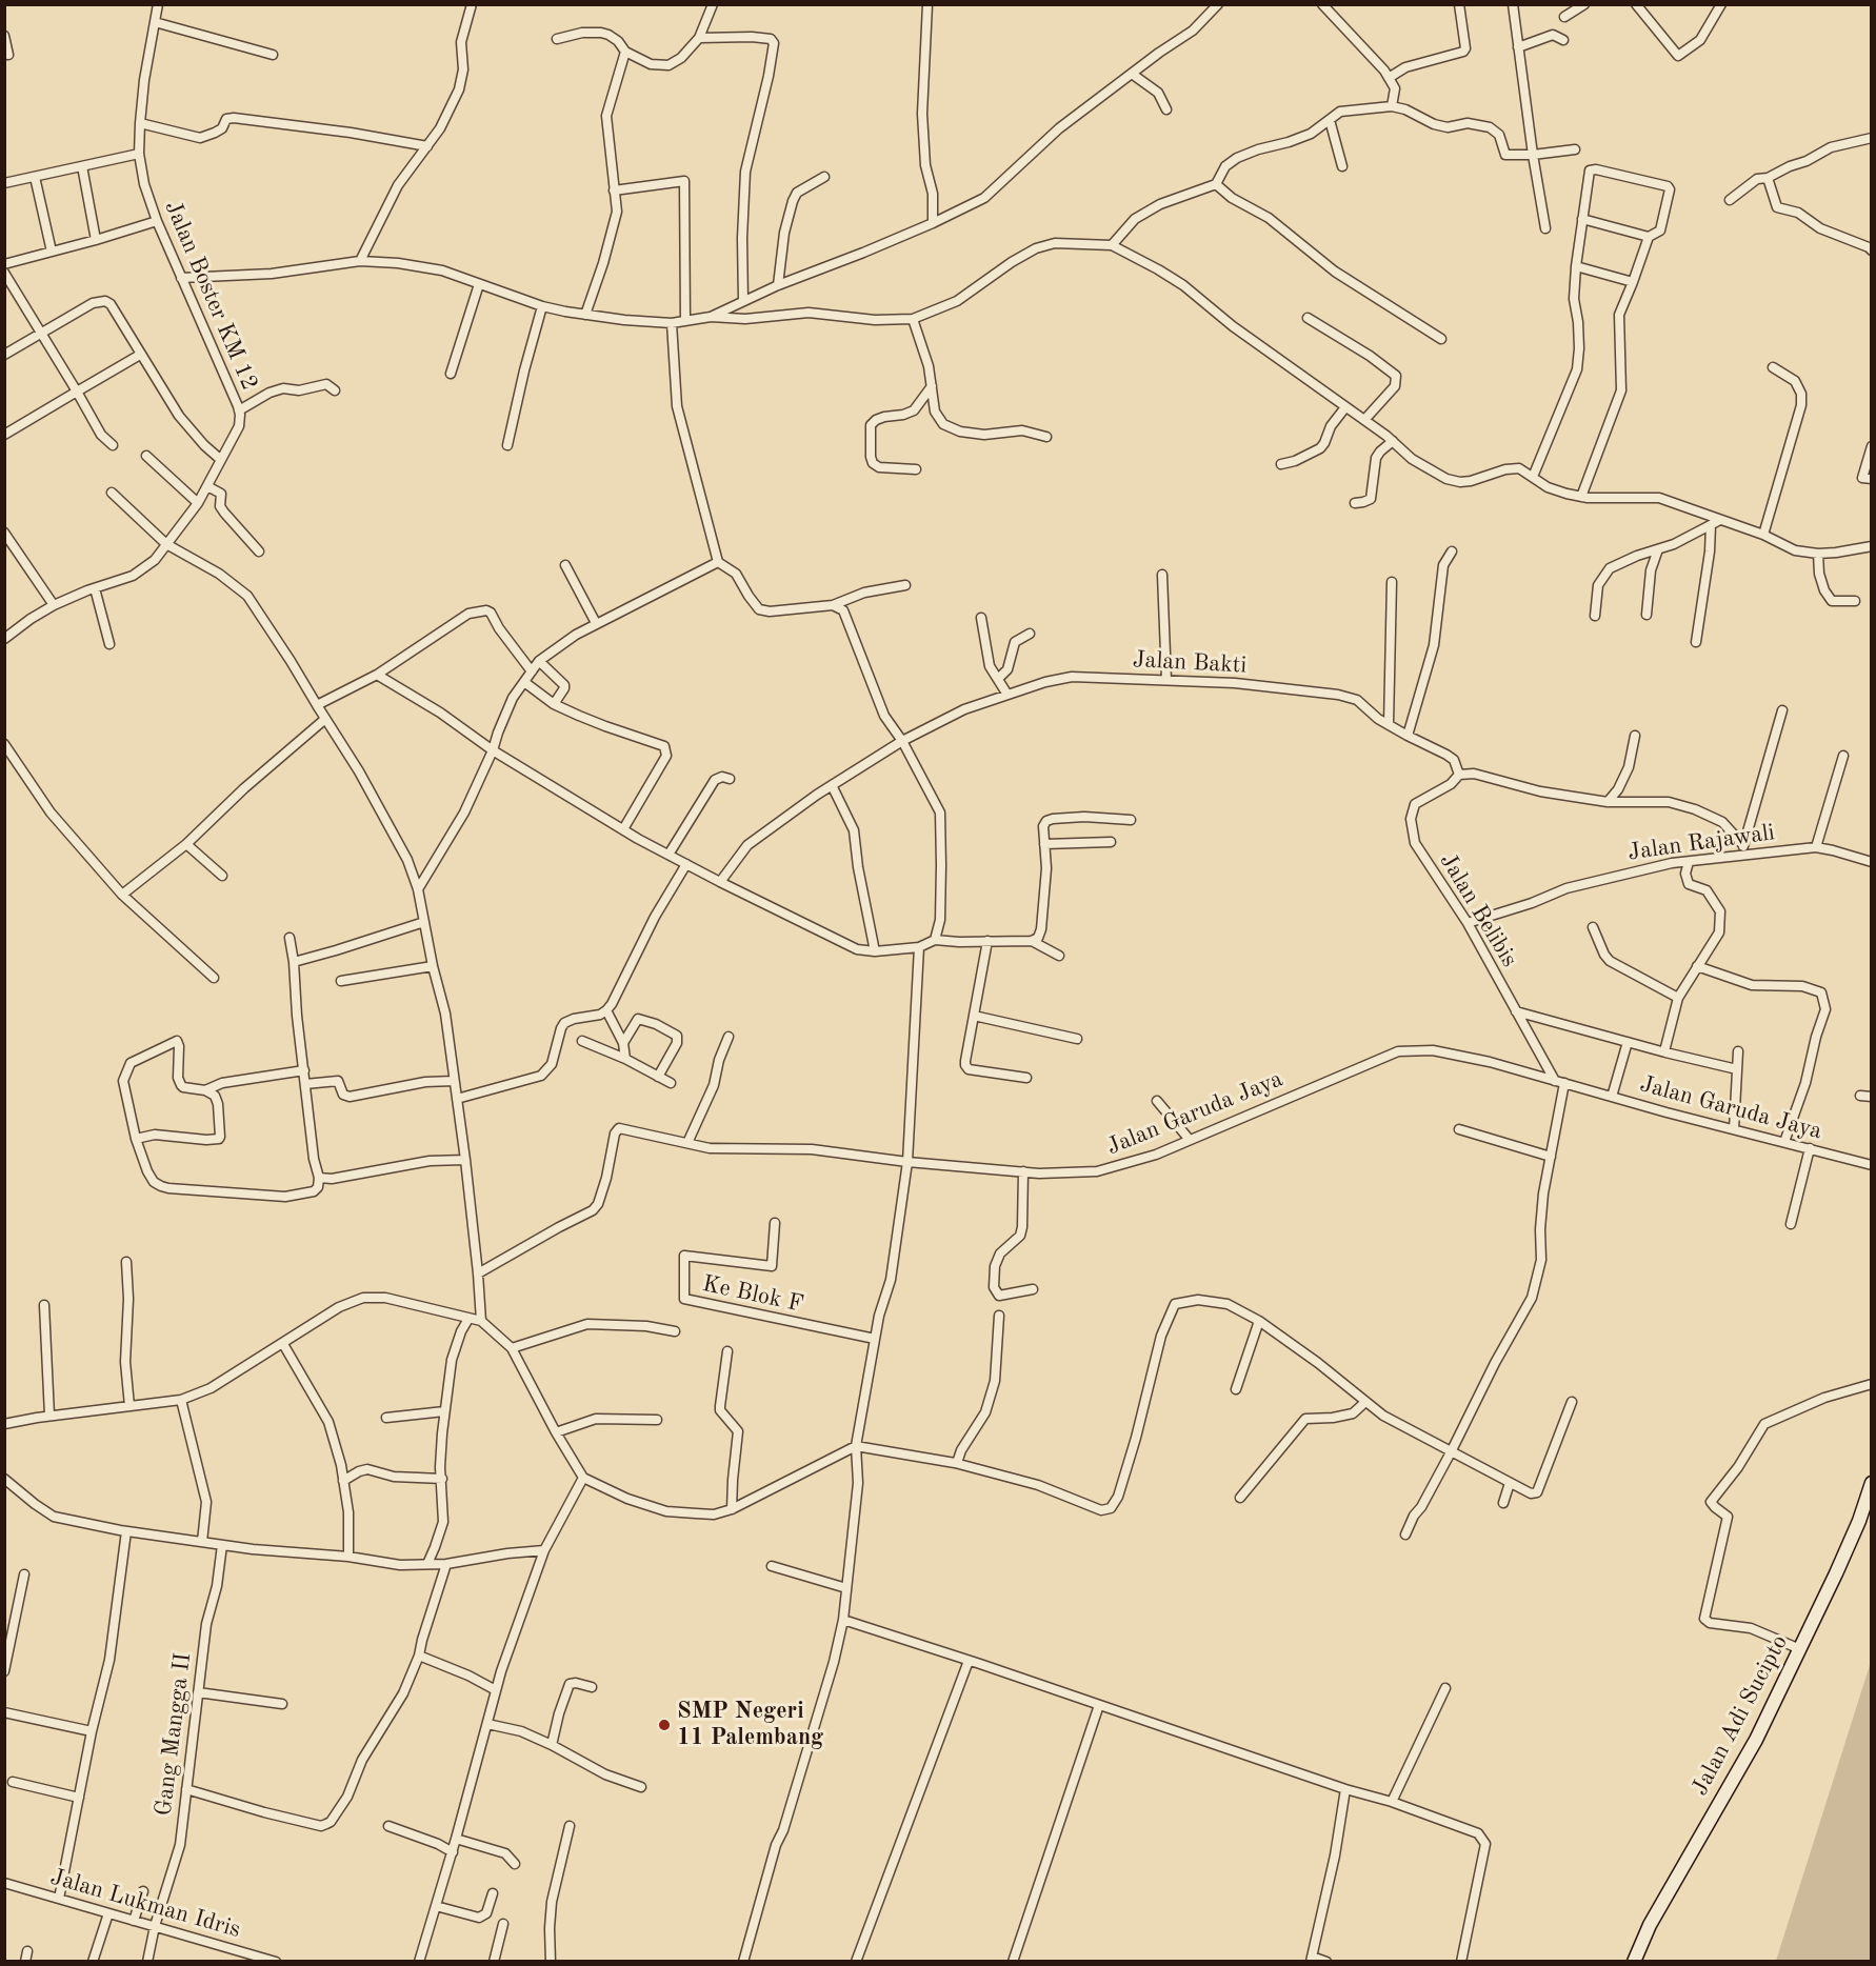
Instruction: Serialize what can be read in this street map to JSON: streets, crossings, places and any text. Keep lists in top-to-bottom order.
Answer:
{
  "streets": {
    "street": [
      "Jalan Boster KM 12",
      "Jalan Bakti",
      "Jalan Rajawali",
      "Jalan Belibis",
      "Jalan Garuda Jaya",
      "Ke Blok F",
      "Jalan Adi Sucipto",
      "Gang Mangga II",
      "Jalan Lukman Idris"
    ]
  },
  "crossings": [
    ["Jalan Bakti", "Jalan Belibis"],
    ["Jalan Rajawali", "Jalan Belibis"],
    ["Jalan Belibis", "Jalan Garuda Jaya"],
    ["Gang Mangga II", "Jalan Lukman Idris"]
  ],
  "places": ["SMP Negeri 11 Palembang"]
}
